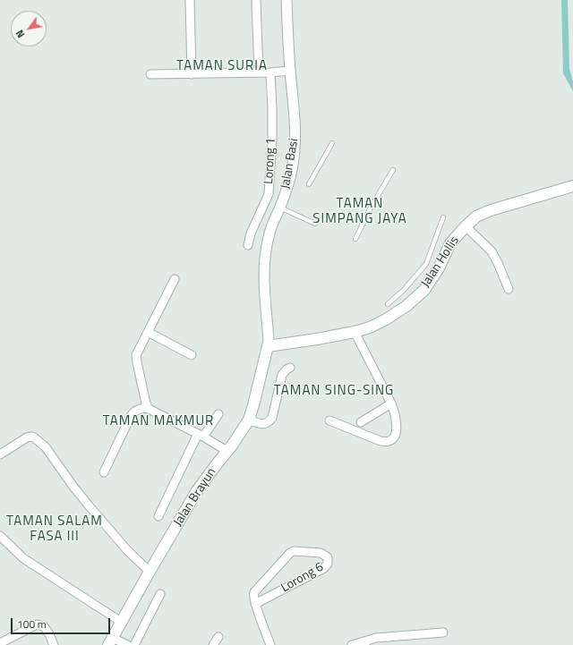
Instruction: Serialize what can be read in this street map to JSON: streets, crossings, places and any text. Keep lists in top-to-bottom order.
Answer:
{
  "streets": {
    "main road": ["Jalan Hollis", "Jalan Brayun"],
    "street": ["Lorong 1", "Jalan Basi", "Lorong 6"]
  },
  "crossings": [
    ["Jalan Basi", "Jalan Hollis"],
    ["Jalan Basi", "Jalan Brayun"],
    ["Jalan Hollis", "Jalan Brayun"]
  ],
  "districts": [
    "TAMAN SURIA",
    "TAMAN SIMPANG JAYA",
    "TAMAN SING-SING",
    "TAMAN MAKMUR",
    "TAMAN SALAM FASA III"
  ],
  "scale_bar": "100 m",
  "north": "bottom left"
}
